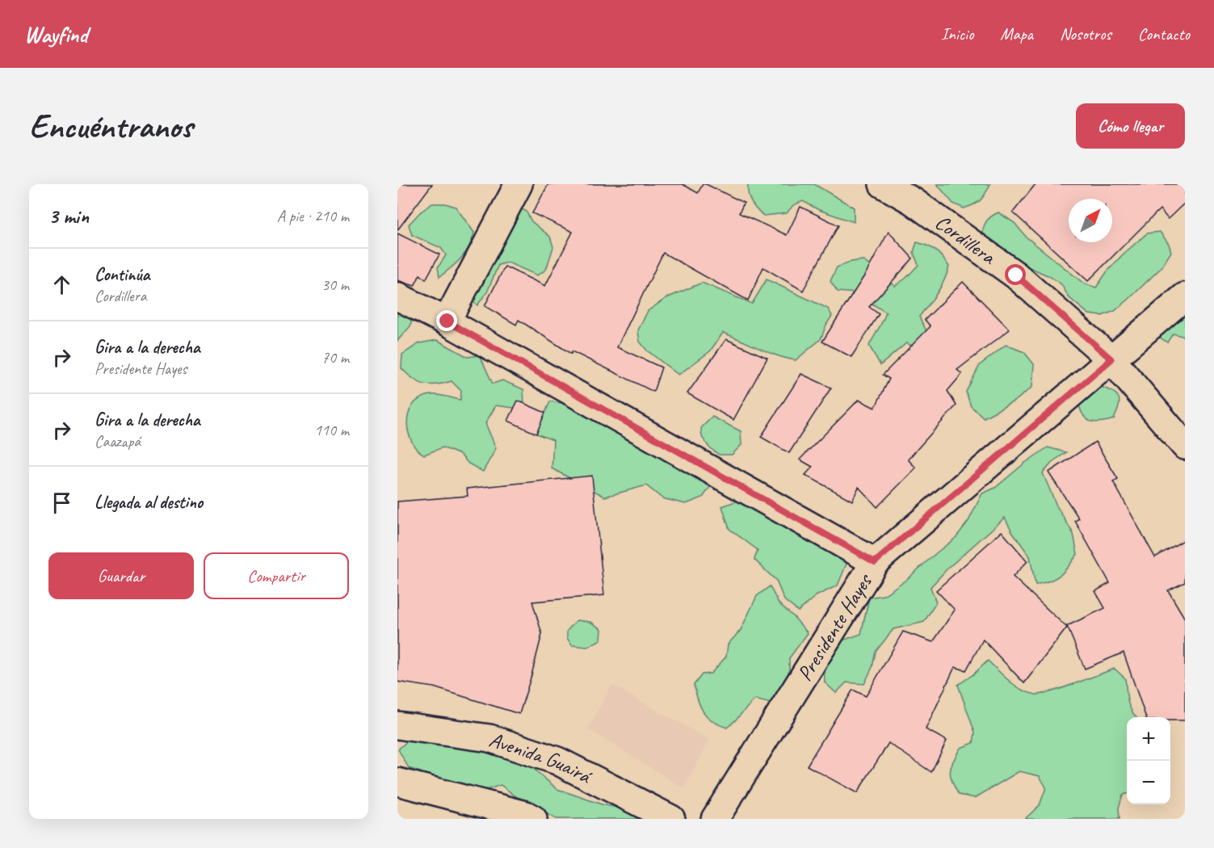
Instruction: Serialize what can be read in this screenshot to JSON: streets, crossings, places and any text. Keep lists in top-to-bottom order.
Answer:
{
  "streets": {
    "street": ["Cordillera", "Presidente Hayes", "Avenida Guairá"]
  },
  "crossings": [
    ["Cordillera", "Presidente Hayes"]
  ],
  "north": "top right",
  "page": {
    "header": "Wayfind",
    "nav": [
      "Inicio",
      "Mapa",
      "Nosotros",
      "Contacto"
    ],
    "buttons": [
      "Cómo llegar",
      ["Guardar", "Compartir"]
    ],
    "title": "Encuéntranos",
    "heading": ["3 min", "A pie · 210 m"],
    "list": [
      ["Continúa", "Cordillera", "30 m"],
      ["Gira a la derecha", "Presidente Hayes", "70 m"],
      ["Gira a la derecha", "Caazapá", "110 m"],
      "Llegada al destino"
    ],
    "map_buttons": ["+", "−"]
  }
}
